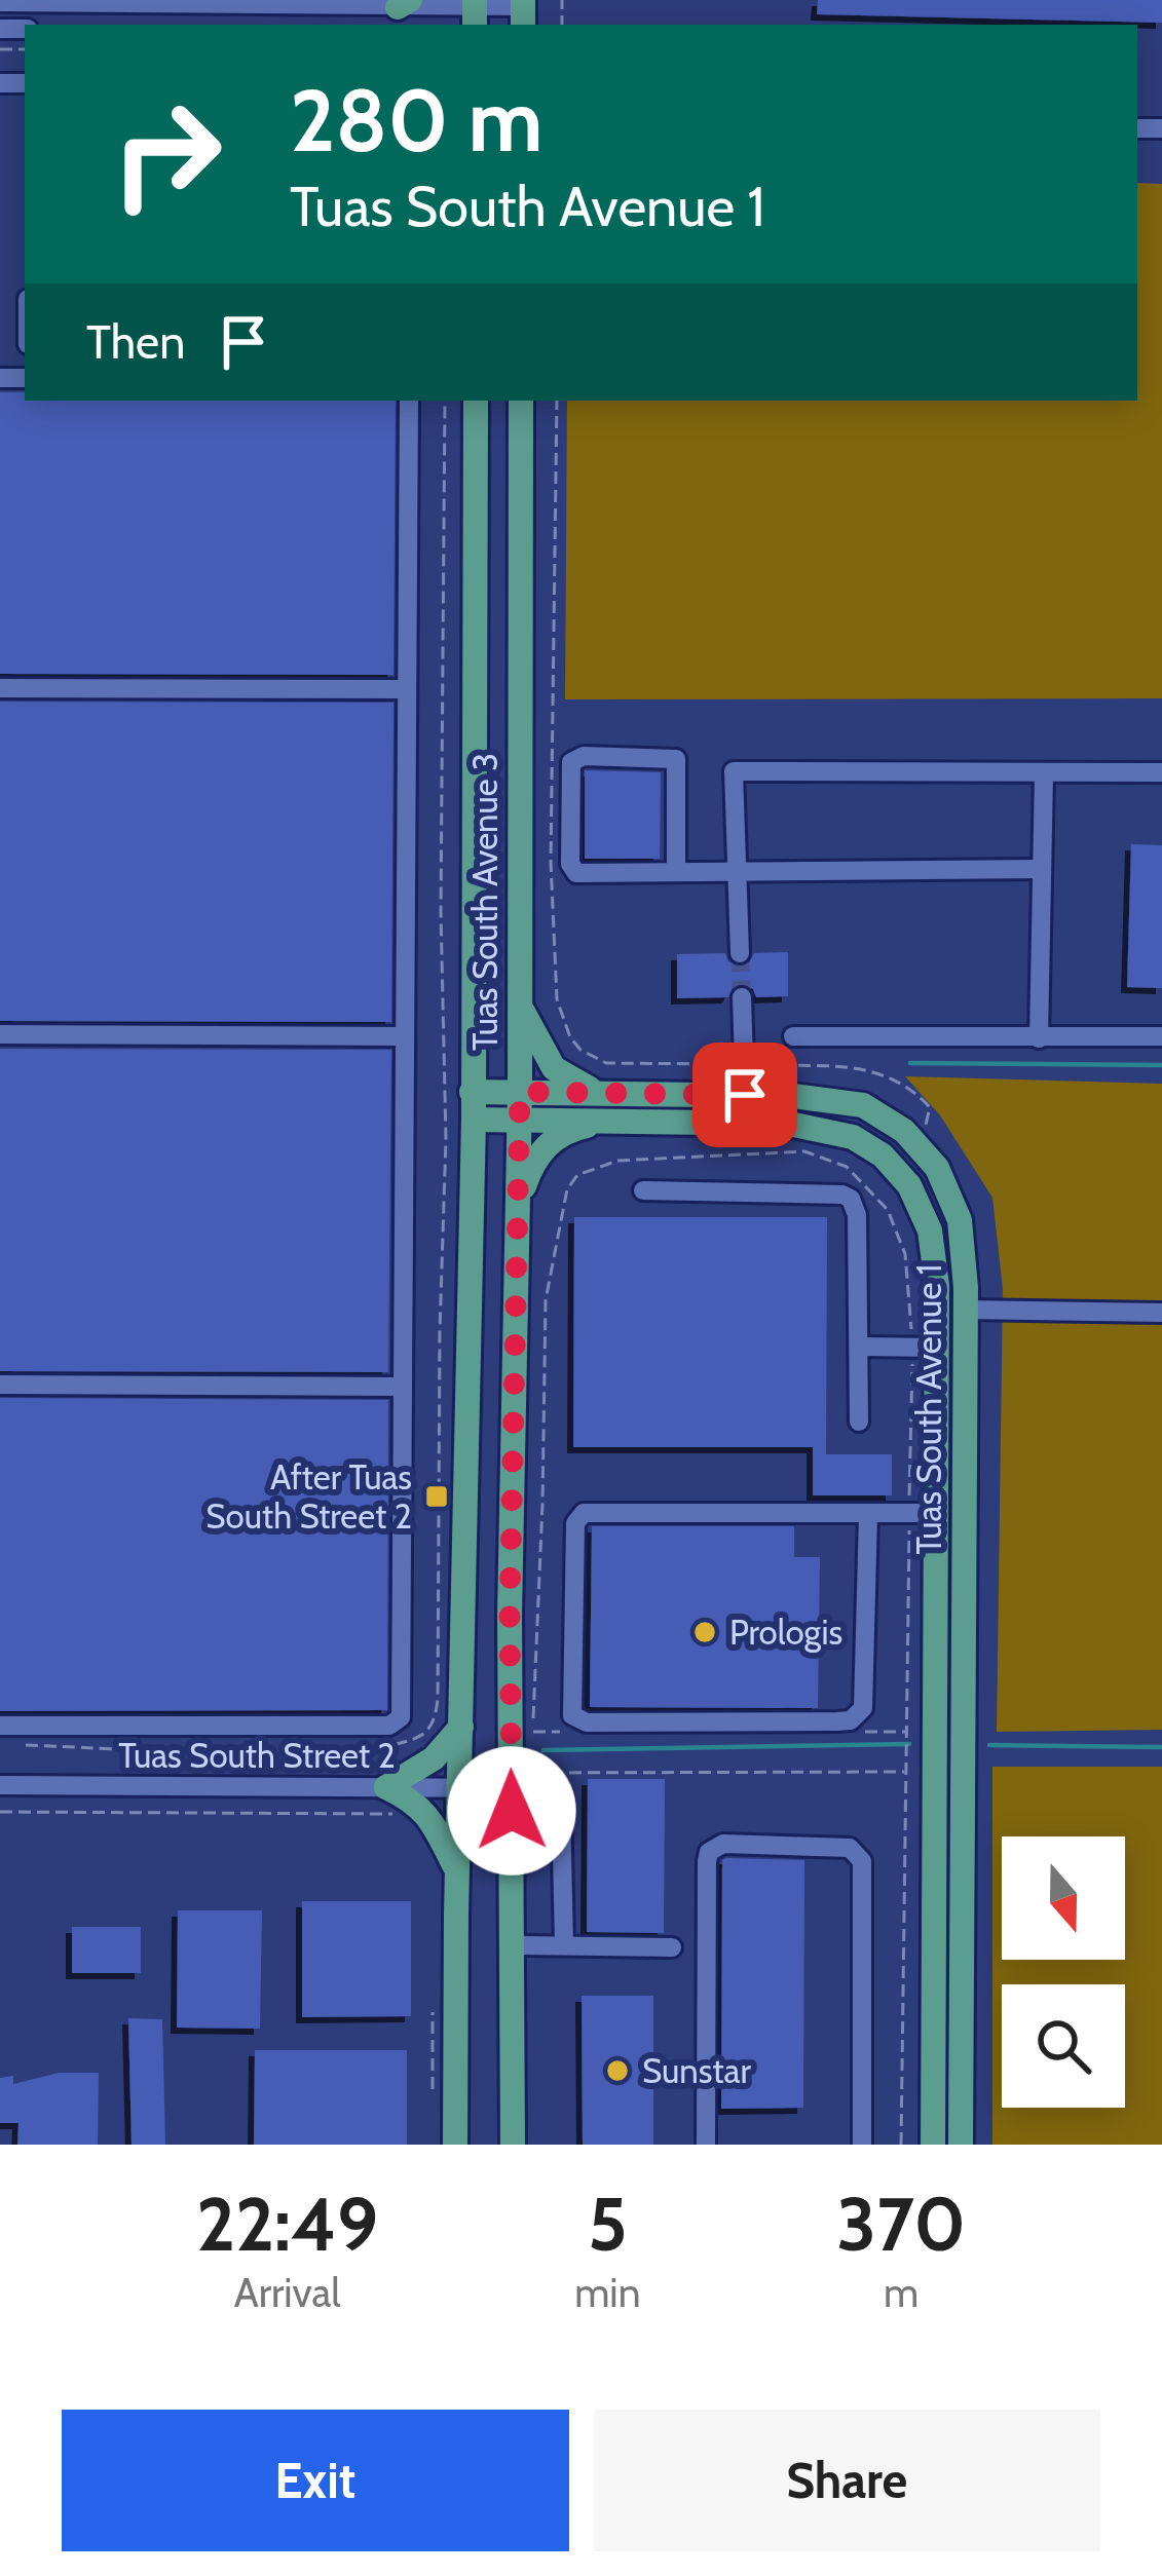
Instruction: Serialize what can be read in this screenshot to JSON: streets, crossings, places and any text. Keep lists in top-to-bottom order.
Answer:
{
  "streets": {
    "main road": ["Tuas South Avenue 3", "Tuas South Avenue 1"],
    "street": ["Tuas South Street 2"]
  },
  "crossings": [
    ["Tuas South Avenue 3", "Tuas South Avenue 1"],
    ["Tuas South Avenue 3", "Tuas South Street 2"]
  ],
  "places": {
    "transit": ["After Tuas South Street 2"],
    "other": ["Prologis", "Sunstar"]
  },
  "north": "bottom",
  "page": {
    "turn": ["280 m", "Tuas South Avenue 1"],
    "then": "Then",
    "eta": [
      "22:49",
      "Arrival",
      "5",
      "min",
      "370",
      "m"
    ],
    "buttons": ["Exit", "Share"]
  }
}
